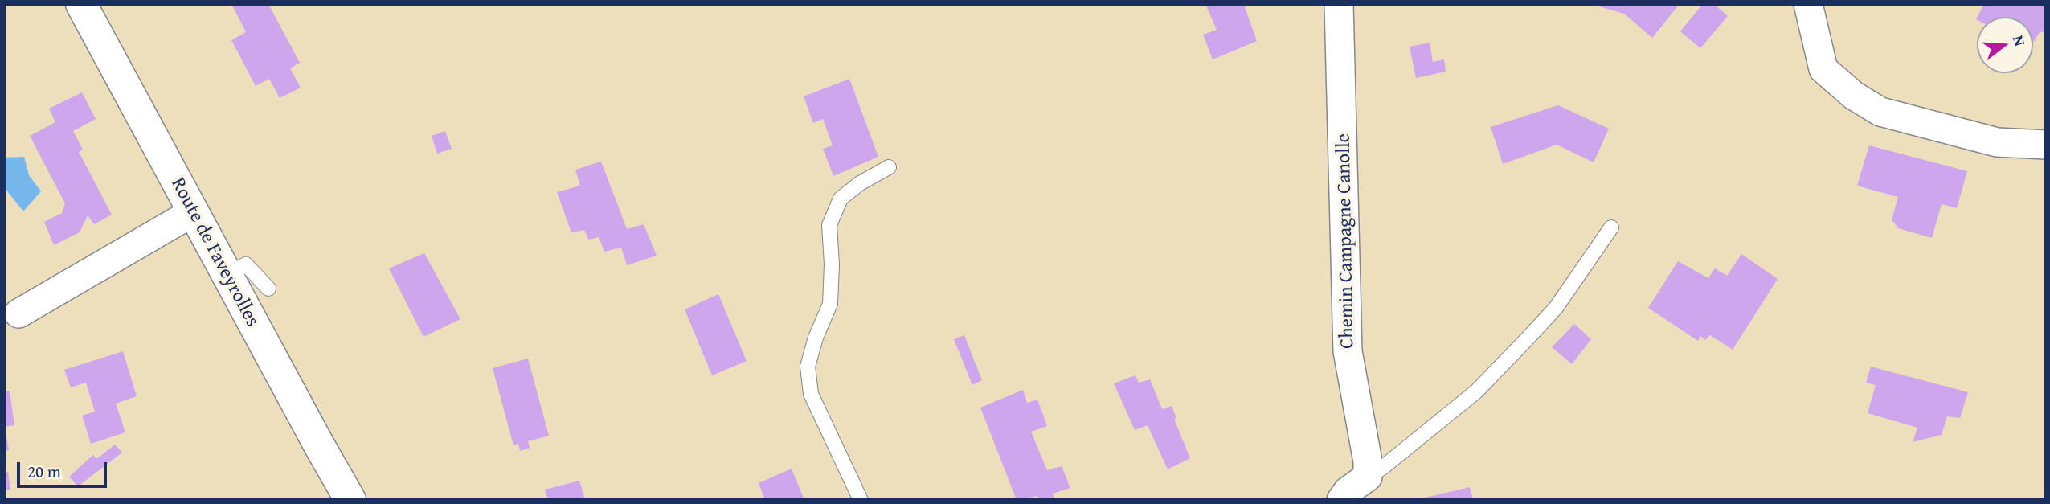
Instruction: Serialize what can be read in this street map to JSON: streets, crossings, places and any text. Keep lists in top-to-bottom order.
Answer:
{
  "streets": {
    "main road": ["Route de Faveyrolles"],
    "street": ["Chemin Campagne Canolle"]
  },
  "scale_bar": "20 m",
  "north": "right"
}
